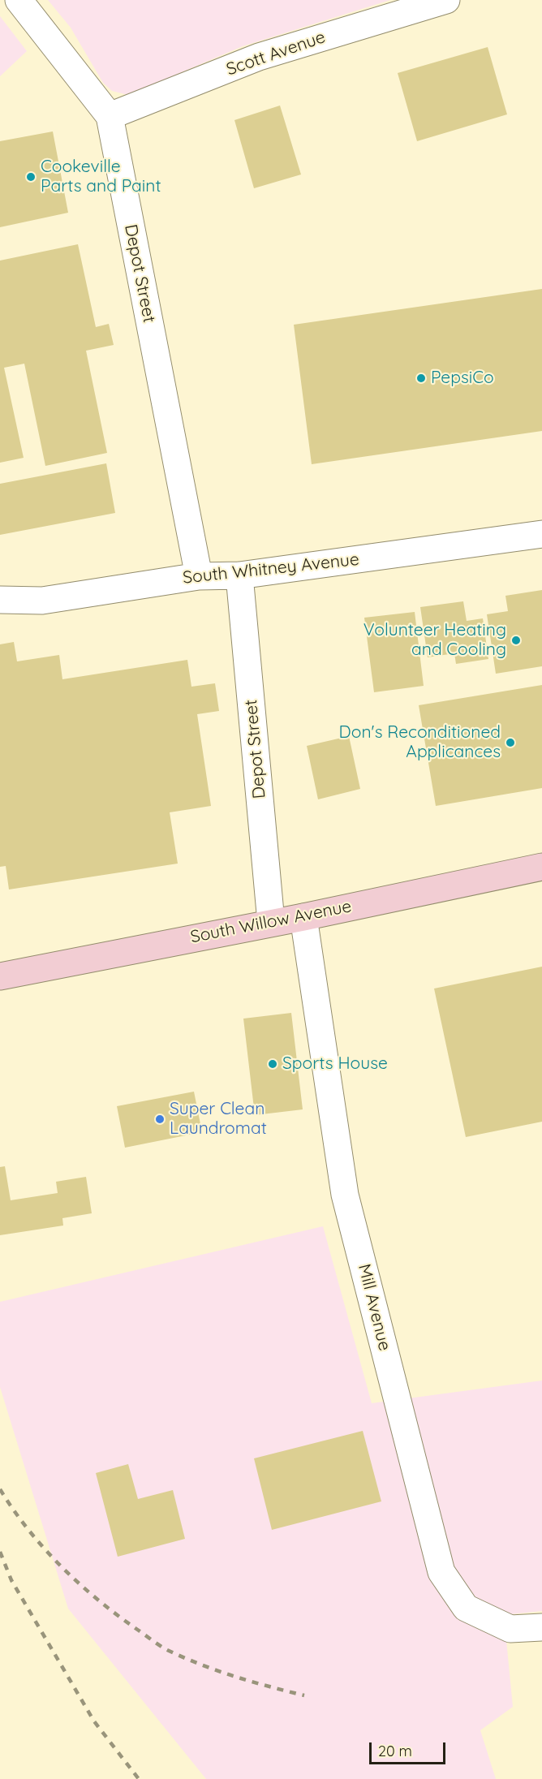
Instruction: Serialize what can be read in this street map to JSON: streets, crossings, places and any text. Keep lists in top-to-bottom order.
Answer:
{
  "streets": {
    "main road": ["South Willow Avenue"],
    "street": [
      "Scott Avenue",
      "Depot Street",
      "South Whitney Avenue",
      "Mill Avenue"
    ]
  },
  "crossings": [
    ["Scott Avenue", "Depot Street"],
    ["Depot Street", "South Whitney Avenue"],
    ["Depot Street", "South Willow Avenue"],
    ["South Willow Avenue", "Mill Avenue"]
  ],
  "places": [
    "Cookeville Parts and Paint",
    "PepsiCo",
    "Volunteer Heating and Cooling",
    "Don's Reconditioned Applicances",
    "Sports House",
    "Super Clean Laundromat"
  ],
  "scale_bar": "20 m"
}
